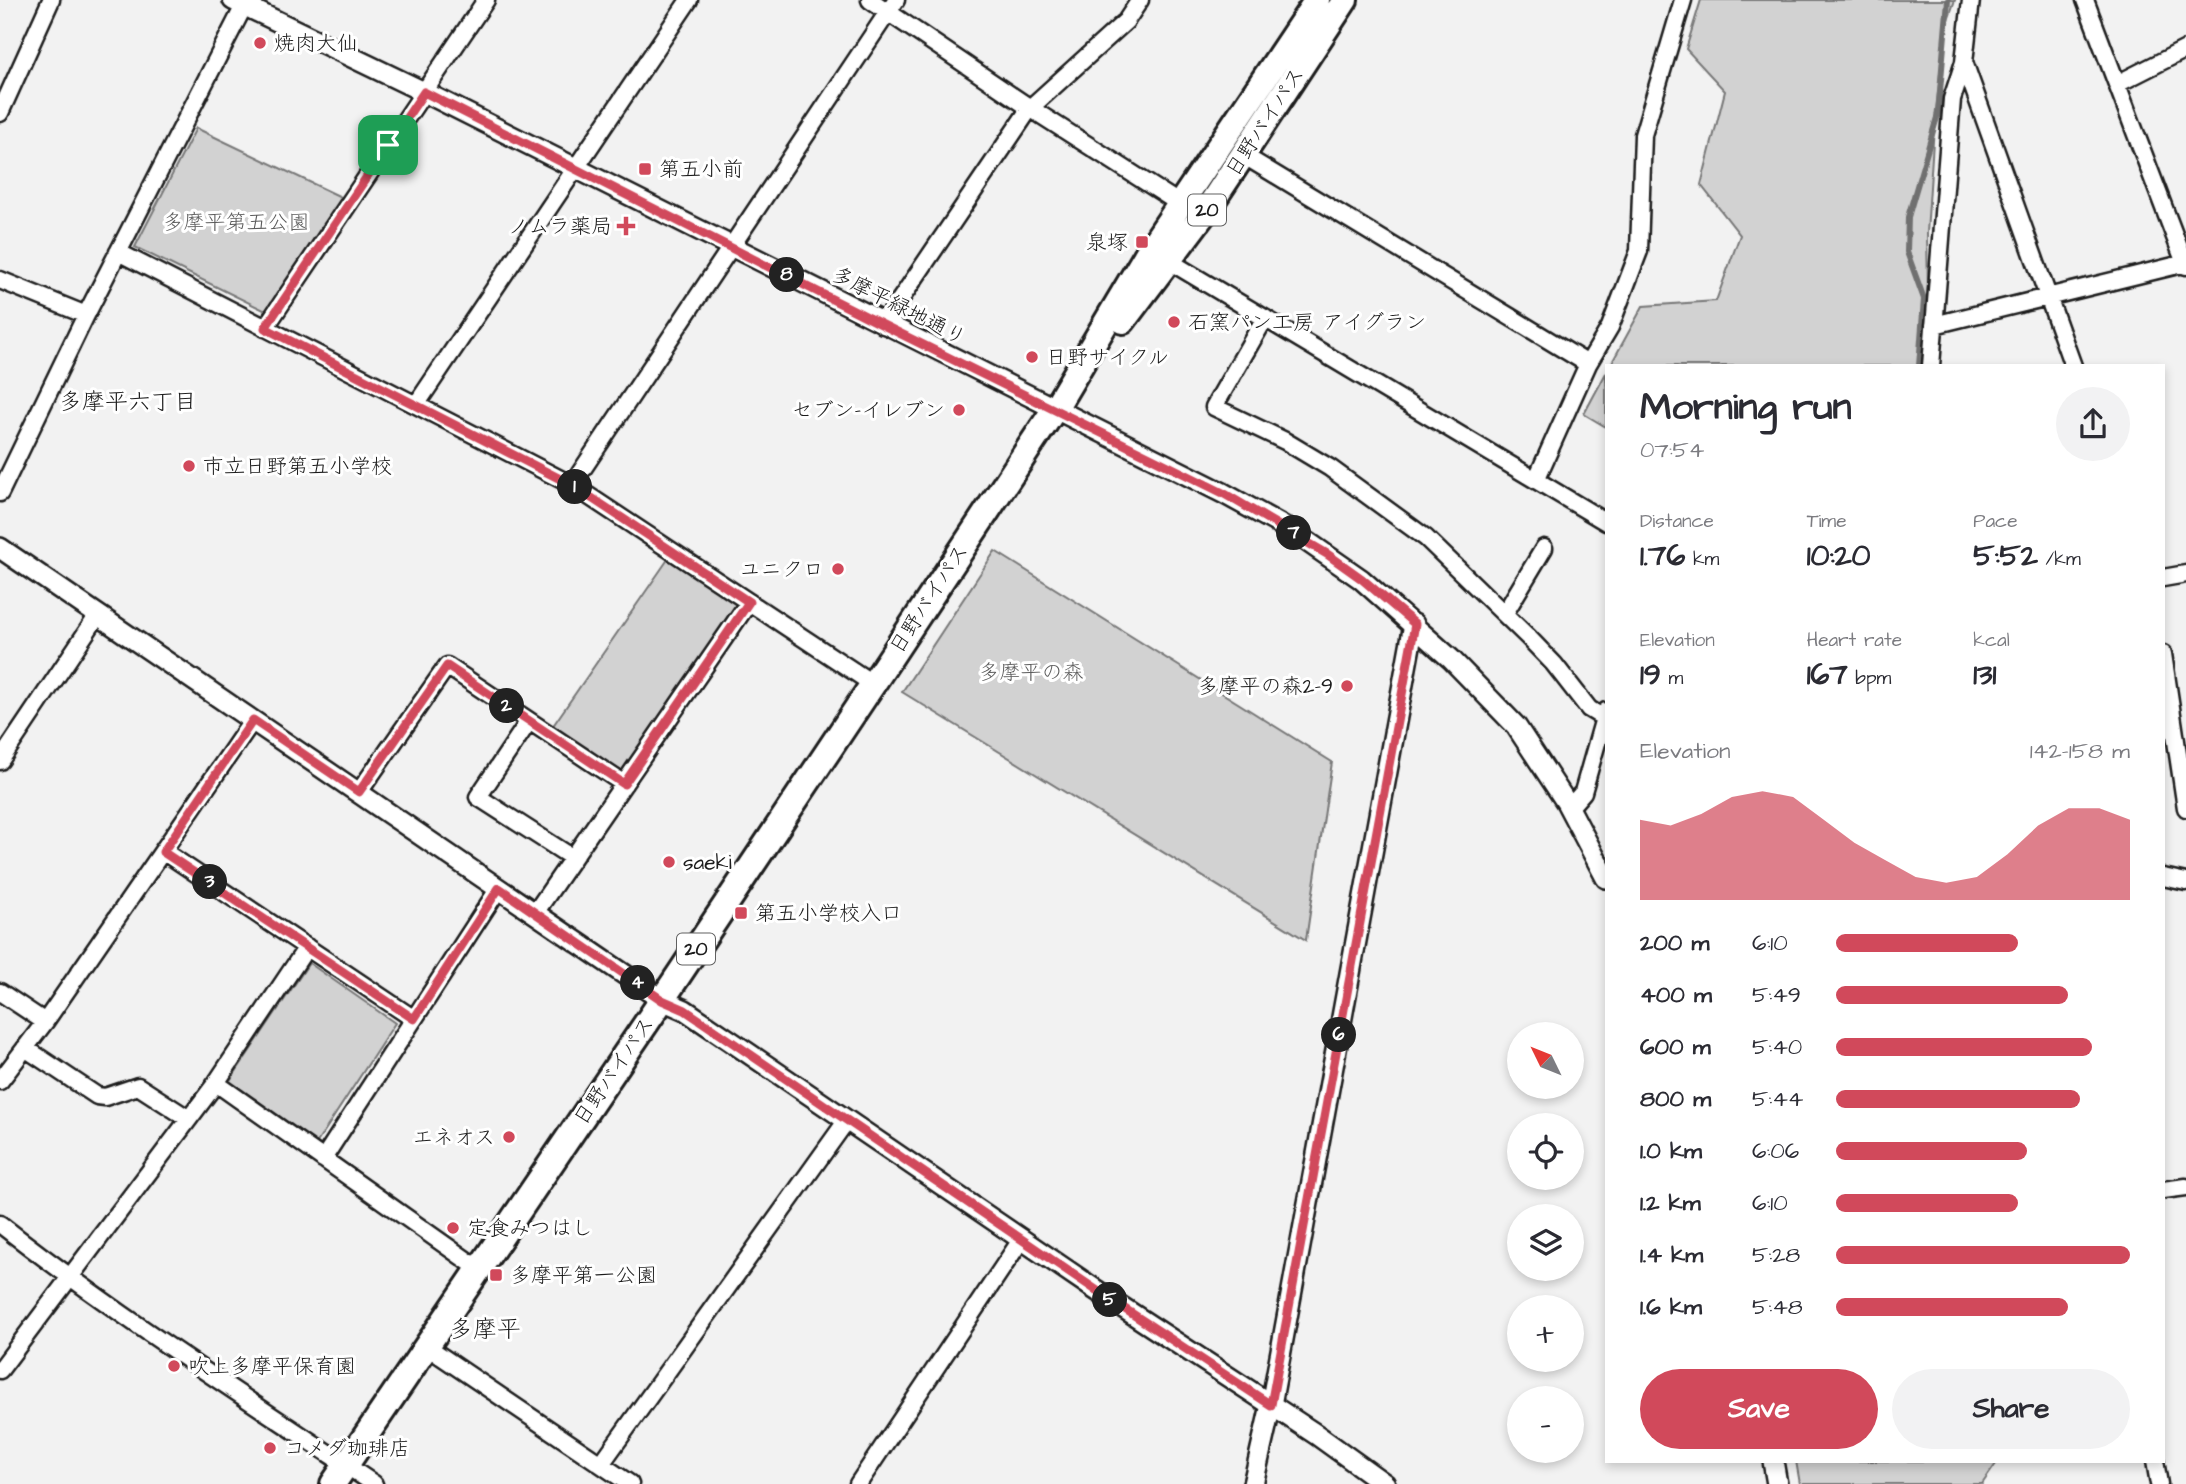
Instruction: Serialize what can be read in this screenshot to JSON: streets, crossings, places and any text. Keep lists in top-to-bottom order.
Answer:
{
  "streets": {
    "highway": ["日野バイパス", "20"],
    "street": ["多摩平緑地通り"]
  },
  "crossings": [
    ["日野バイパス", "多摩平緑地通り"]
  ],
  "districts": ["多摩平六丁目", "多摩平"],
  "parks": ["多摩平第五公園", "多摩平の森"],
  "places": {
    "other": [
      "焼肉大仙",
      "石窯パン工房 アイグラン",
      "日野サイクル",
      "セブン-イレブン",
      "市立日野第五小学校",
      "ユニクロ",
      "多摩平の森2-9",
      "saeki",
      "エネオス",
      "定食みつはし",
      "吹上多摩平保育園",
      "コメダ珈琲店"
    ],
    "transit": [
      "第五小前",
      "泉塚",
      "第五小学校入口",
      "多摩平第一公園"
    ],
    "health": ["ノムラ薬局"]
  },
  "north": "top left",
  "page": {
    "pins": [
      "8",
      "1",
      "7",
      "2",
      "3",
      "4",
      "6",
      "5"
    ],
    "heading": ["Morning run", "07:54"],
    "stats": [
      ["Distance", "1.76 km"],
      ["Time", "10:20"],
      ["Pace", "5:52 /km"],
      ["Elevation", "19 m"],
      ["Heart rate", "167 bpm"],
      ["kcal", "131"]
    ],
    "chart": ["Elevation", "142–158 m"],
    "list": [
      {
        "name": "200 m",
        "note": "6:10"
      },
      {
        "name": "400 m",
        "note": "5:49"
      },
      {
        "name": "600 m",
        "note": "5:40"
      },
      {
        "name": "800 m",
        "note": "5:44"
      },
      {
        "name": "1.0 km",
        "note": "6:06"
      },
      {
        "name": "1.2 km",
        "note": "6:10"
      },
      {
        "name": "1.4 km",
        "note": "5:28"
      },
      {
        "name": "1.6 km",
        "note": "5:48"
      }
    ],
    "map_buttons": ["+", "−"],
    "buttons": ["Save", "Share"]
  }
}
